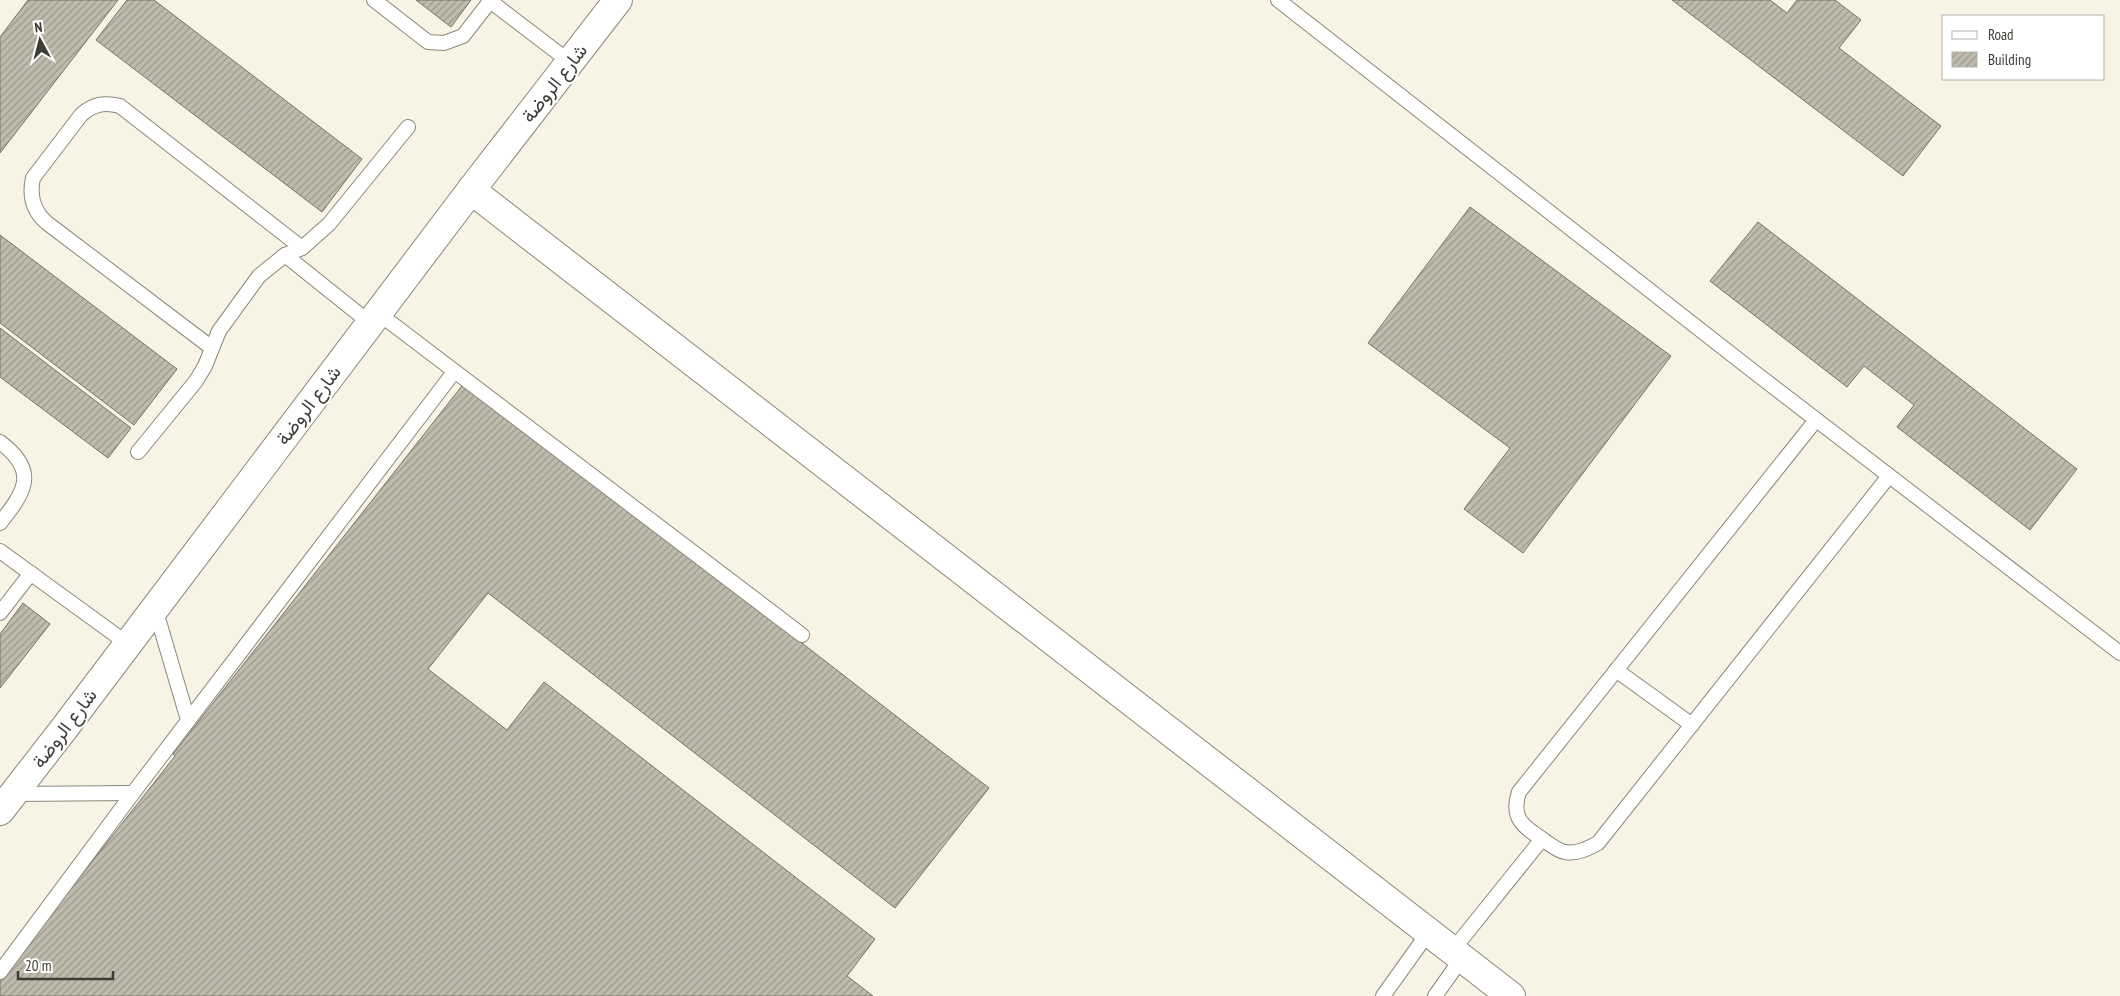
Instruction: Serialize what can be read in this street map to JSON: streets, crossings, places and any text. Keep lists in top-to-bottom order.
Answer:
{
  "streets": {
    "street": ["شارع الروضة"]
  },
  "legend": ["Road", "Building"],
  "scale_bar": "20 m",
  "north": "top"
}
